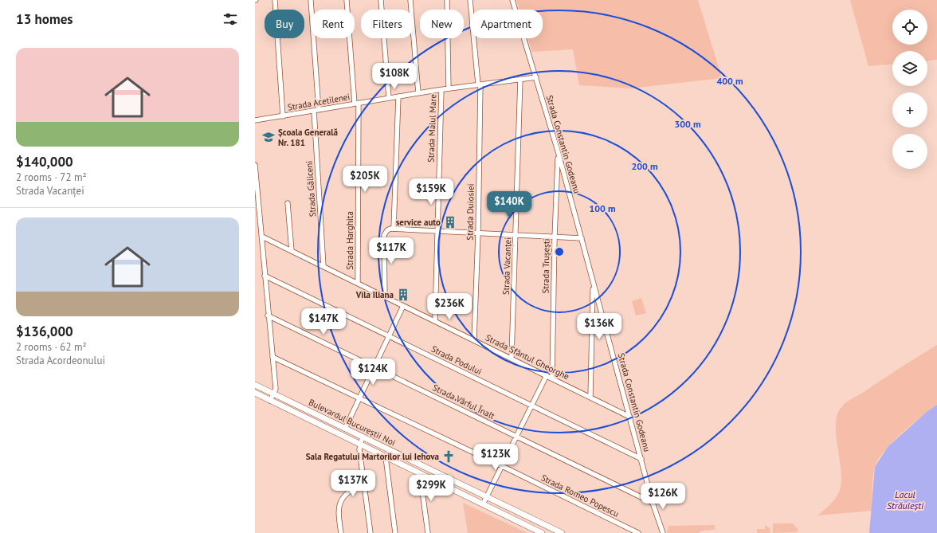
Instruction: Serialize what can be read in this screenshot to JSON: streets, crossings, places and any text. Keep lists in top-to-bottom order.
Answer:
{
  "streets": {
    "main road": ["Bulevardul Bucureștii Noi"],
    "street": [
      "Strada Acetilenei",
      "Strada Malul Mare",
      "Strada Constantin Godeanu",
      "Strada Găliceni",
      "Strada Duiosiei",
      "Strada Harghita",
      "Strada Vacanței",
      "Strada Trușești",
      "Strada Sfântul Gheorghe",
      "Strada Podului",
      "Strada Vârful Înalt",
      "Strada Romeo Popescu"
    ]
  },
  "crossings": [
    ["Strada Acetilenei", "Strada Malul Mare"],
    ["Strada Acetilenei", "Strada Constantin Godeanu"],
    ["Strada Acetilenei", "Strada Găliceni"],
    ["Strada Acetilenei", "Strada Duiosiei"],
    ["Strada Acetilenei", "Strada Harghita"],
    ["Strada Acetilenei", "Strada Vacanței"],
    ["Strada Malul Mare", "Strada Sfântul Gheorghe"],
    ["Strada Constantin Godeanu", "Strada Trușești"],
    ["Strada Constantin Godeanu", "Strada Sfântul Gheorghe"],
    ["Strada Constantin Godeanu", "Strada Podului"],
    ["Strada Constantin Godeanu", "Strada Vârful Înalt"],
    ["Strada Găliceni", "Strada Sfântul Gheorghe"],
    ["Strada Duiosiei", "Strada Sfântul Gheorghe"],
    ["Strada Harghita", "Strada Sfântul Gheorghe"],
    ["Strada Vacanței", "Strada Sfântul Gheorghe"],
    ["Strada Trușești", "Strada Sfântul Gheorghe"]
  ],
  "water": ["Lacul Străulești"],
  "places": {
    "school or university": ["Școala Generală Nr. 181"],
    "building": ["service auto", "Vila Iliana"],
    "church": ["Sala Regatului Martorilor lui Iehova"]
  },
  "page": {
    "heading": "13 homes",
    "map_buttons": ["+", "−"],
    "chip": [
      "Buy",
      "Rent",
      "Filters",
      "New",
      "Apartment"
    ],
    "list": [
      {
        "name": "$140,000",
        "note": "2 rooms · 72 m² · Strada Vacanței"
      },
      {
        "name": "$136,000",
        "note": "2 rooms · 62 m² · Strada Acordeonului"
      }
    ],
    "price": [
      "$108K",
      "$205K",
      "$159K",
      "$140K",
      "$117K",
      "$236K",
      "$147K",
      "$136K",
      "$124K",
      "$123K",
      "$137K",
      "$299K",
      "$126K"
    ]
  },
  "rings": [
    "400 m",
    "300 m",
    "200 m",
    "100 m"
  ]
}
